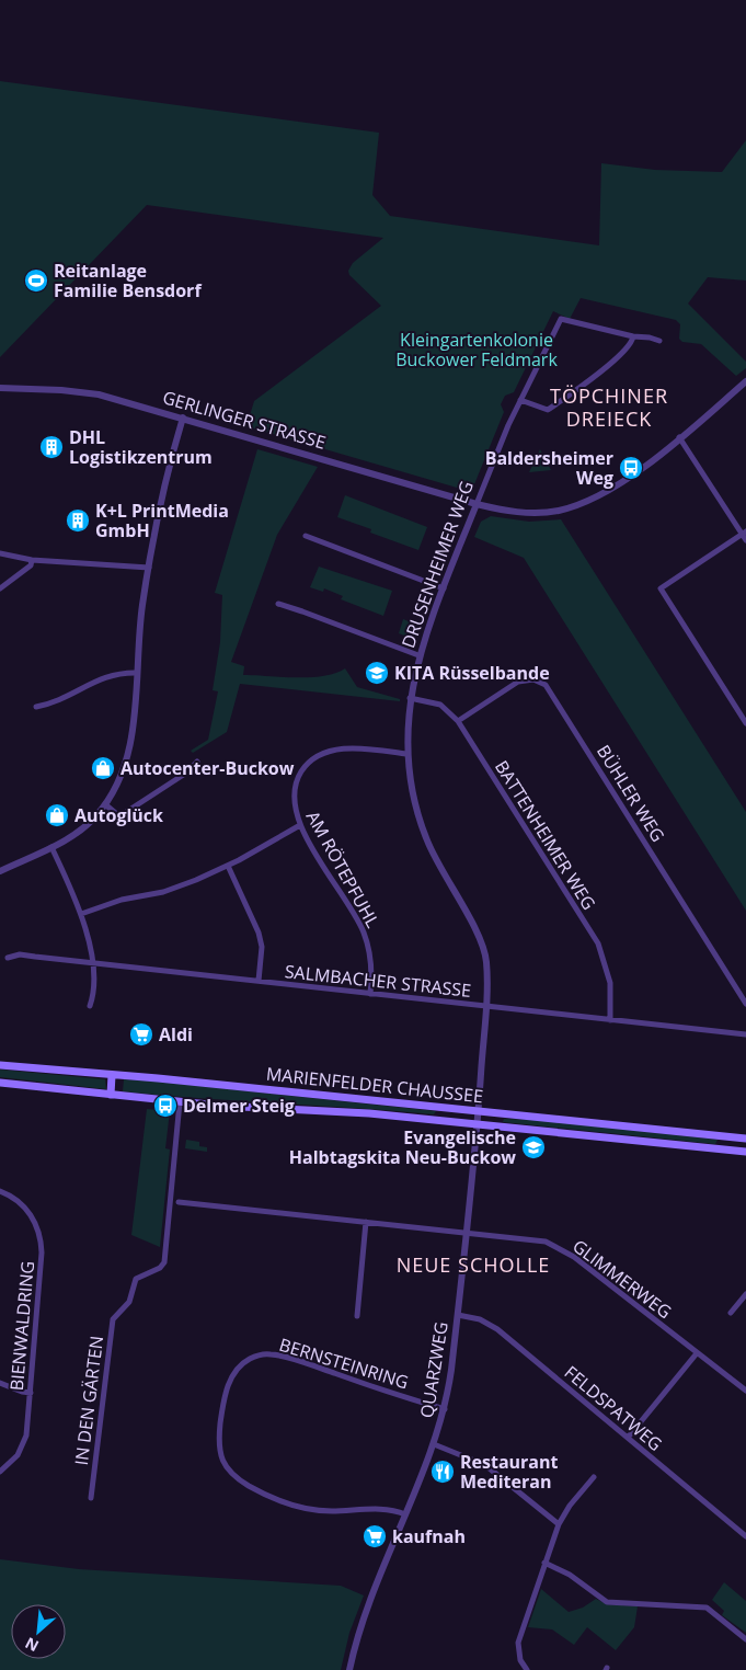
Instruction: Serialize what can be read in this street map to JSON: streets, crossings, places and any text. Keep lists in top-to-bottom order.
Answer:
{
  "streets": {
    "main road": ["MARIENFELDER CHAUSSEE"],
    "street": [
      "GERLINGER STRASSE",
      "DRUSENHEIMER WEG",
      "BÜHLER WEG",
      "BATTENHEIMER WEG",
      "AM RÖTEPFUHL",
      "SALMBACHER STRASSE",
      "GLIMMERWEG",
      "BIENWALDRING",
      "BERNSTEINRING",
      "QUARZWEG",
      "IN DEN GÄRTEN",
      "FELDSPATWEG"
    ]
  },
  "crossings": [
    ["GERLINGER STRASSE", "DRUSENHEIMER WEG"],
    ["DRUSENHEIMER WEG", "BATTENHEIMER WEG"],
    ["DRUSENHEIMER WEG", "AM RÖTEPFUHL"],
    ["DRUSENHEIMER WEG", "SALMBACHER STRASSE"],
    ["DRUSENHEIMER WEG", "MARIENFELDER CHAUSSEE"],
    ["DRUSENHEIMER WEG", "QUARZWEG"],
    ["BÜHLER WEG", "BATTENHEIMER WEG"],
    ["BATTENHEIMER WEG", "SALMBACHER STRASSE"],
    ["AM RÖTEPFUHL", "SALMBACHER STRASSE"],
    ["MARIENFELDER CHAUSSEE", "QUARZWEG"],
    ["MARIENFELDER CHAUSSEE", "IN DEN GÄRTEN"],
    ["GLIMMERWEG", "QUARZWEG"],
    ["BERNSTEINRING", "QUARZWEG"],
    ["QUARZWEG", "FELDSPATWEG"]
  ],
  "districts": ["TÖPCHINER DREIECK", "NEUE SCHOLLE"],
  "parks": ["Kleingartenkolonie Buckower Feldmark"],
  "places": {
    "sports": ["Reitanlage Familie Bensdorf"],
    "building": ["DHL Logistikzentrum", "K+L PrintMedia GmbH"],
    "bus stop": ["Baldersheimer Weg", "Delmer Steig"],
    "school or university": ["KITA Rüsselbande", "Evangelische Halbtagskita Neu-Buckow"],
    "shop": ["Autocenter-Buckow", "Autoglück"],
    "supermarket": ["Aldi", "kaufnah"],
    "restaurant": ["Restaurant Mediteran"]
  },
  "north": "bottom left"
}
